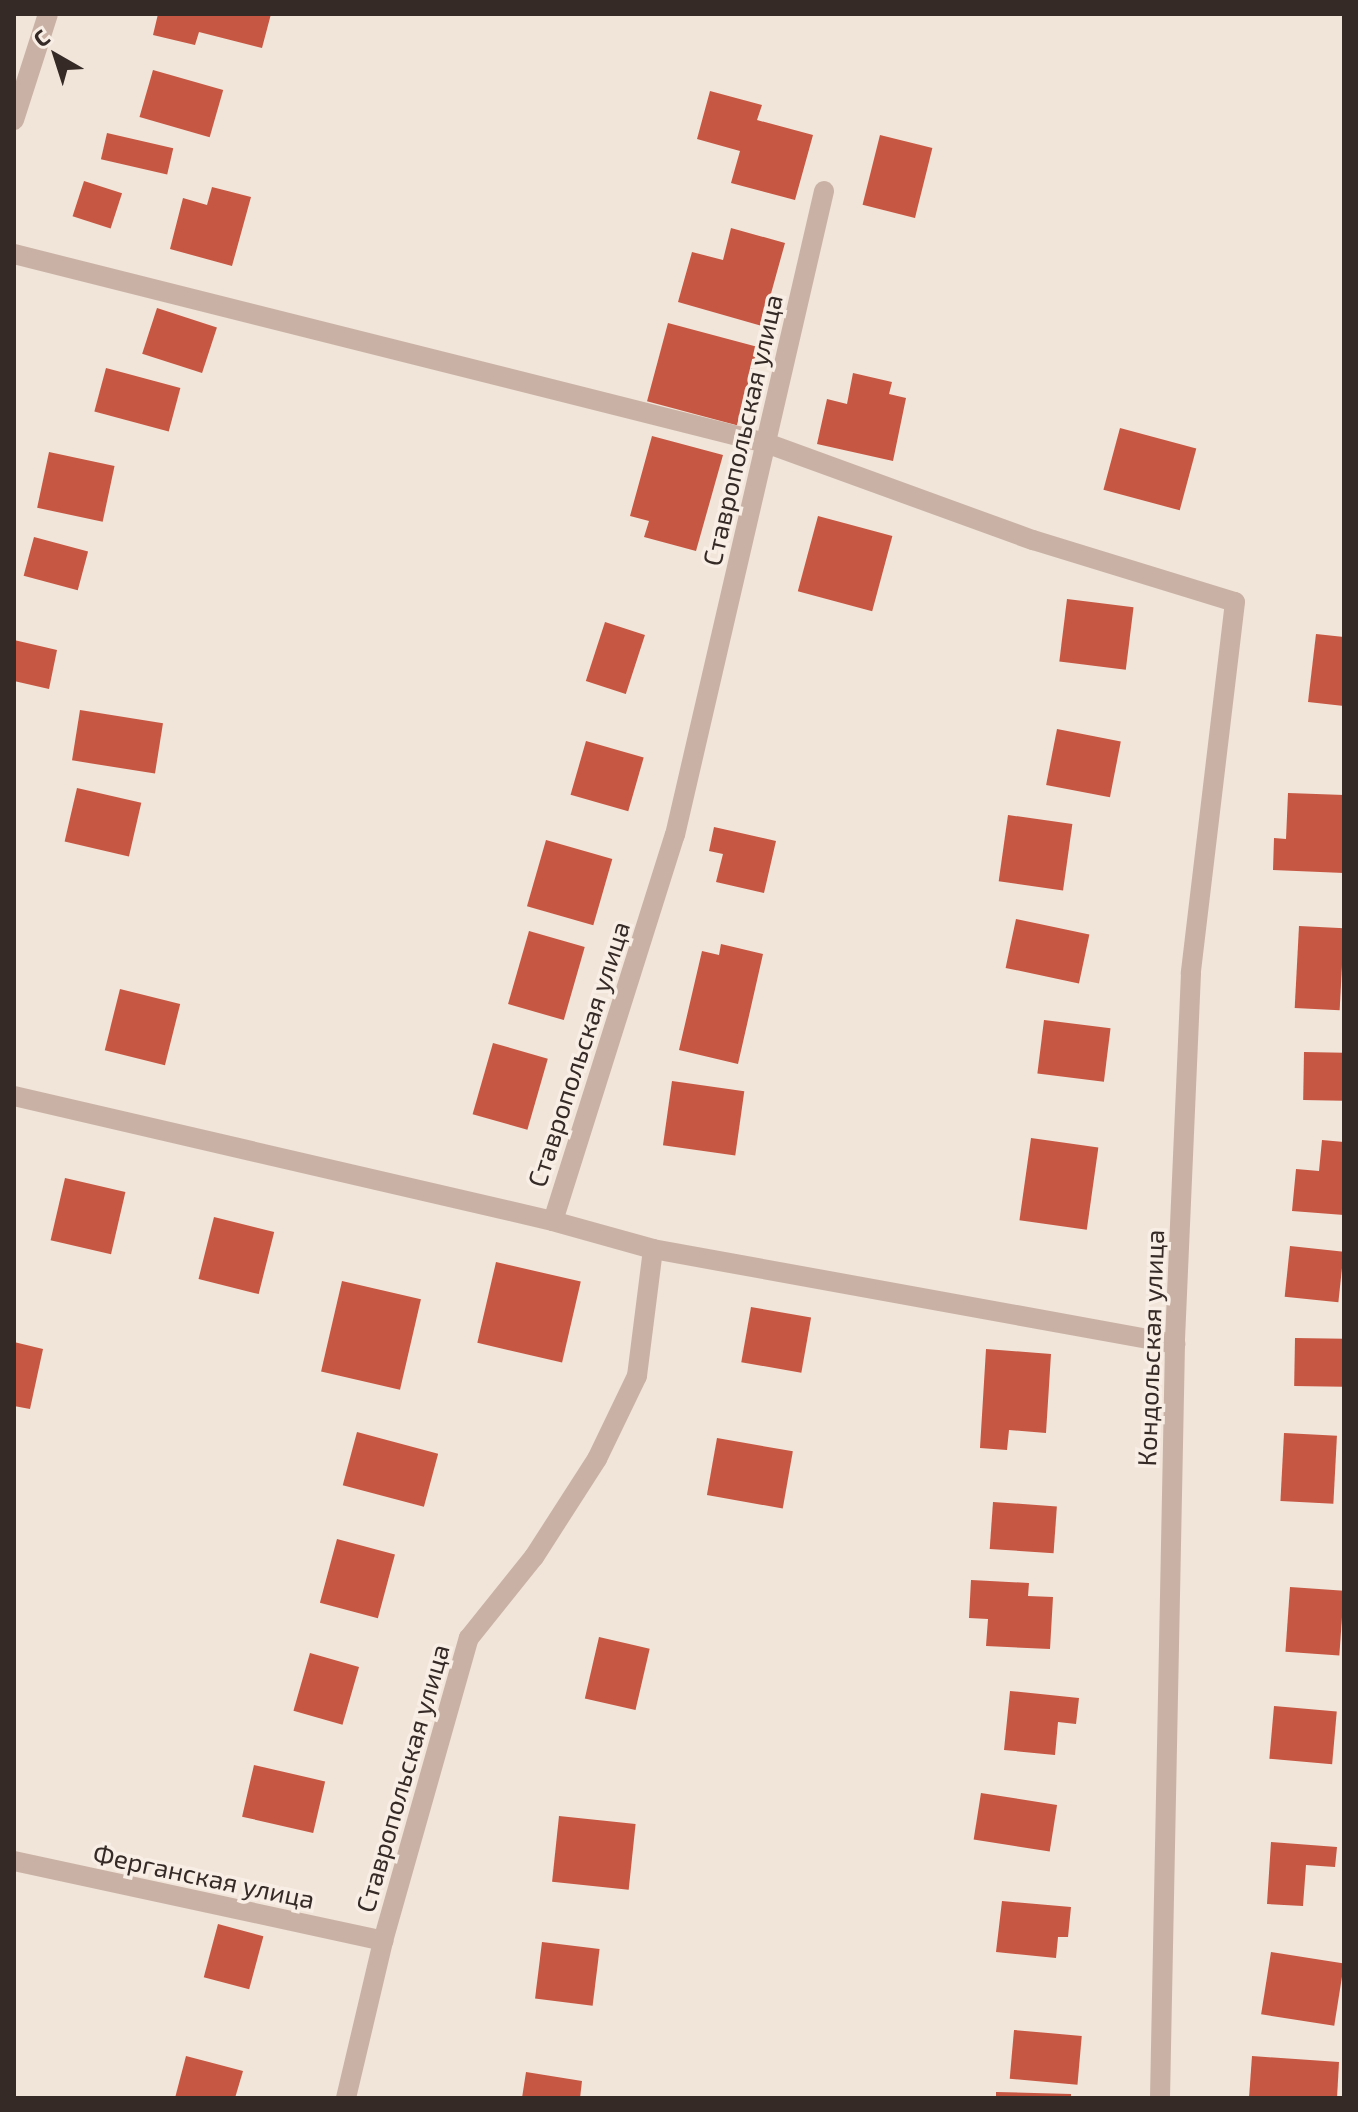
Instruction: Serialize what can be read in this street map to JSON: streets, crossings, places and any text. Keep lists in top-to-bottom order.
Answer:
{
  "streets": {
    "street": ["Ставропольская улица", "Кондольская улица", "Ферганская улица"]
  },
  "crossings": [
    ["Ставропольская улица", "Кондольская улица"],
    ["Ставропольская улица", "Ферганская улица"]
  ],
  "north": "top left"
}
